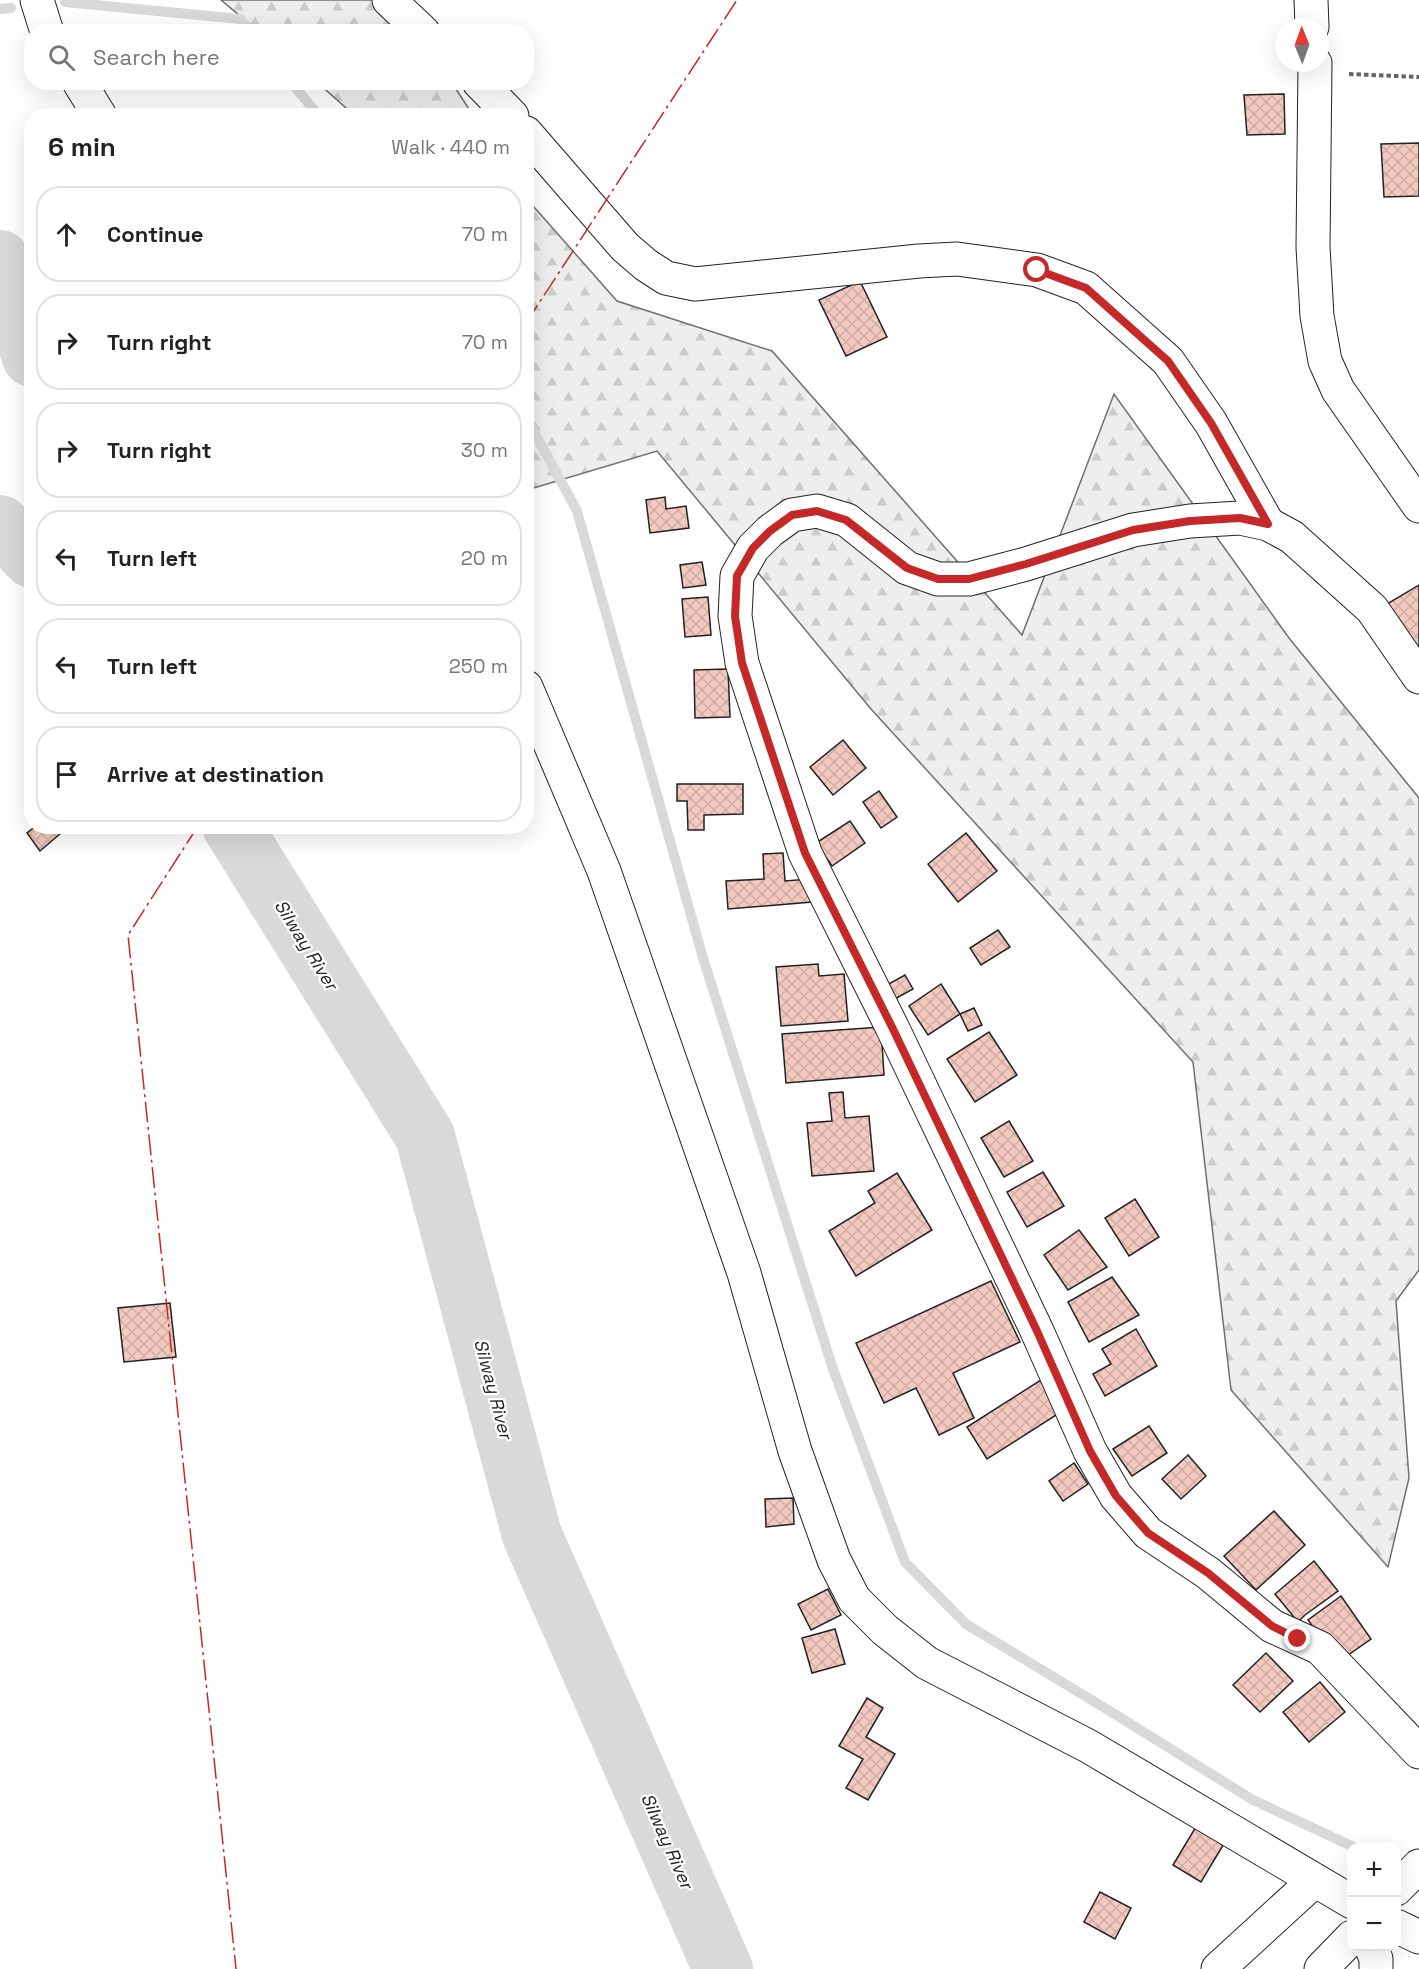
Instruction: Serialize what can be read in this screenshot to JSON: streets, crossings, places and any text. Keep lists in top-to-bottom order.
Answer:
{
  "water": ["Silway River"],
  "north": "top",
  "page": {
    "search": "Search here",
    "heading": ["6 min", "Walk · 440 m"],
    "list": [
      ["Continue", "70 m"],
      ["Turn right", "70 m"],
      ["Turn right", "30 m"],
      ["Turn left", "20 m"],
      ["Turn left", "250 m"],
      "Arrive at destination"
    ],
    "map_buttons": ["+", "−"]
  }
}
